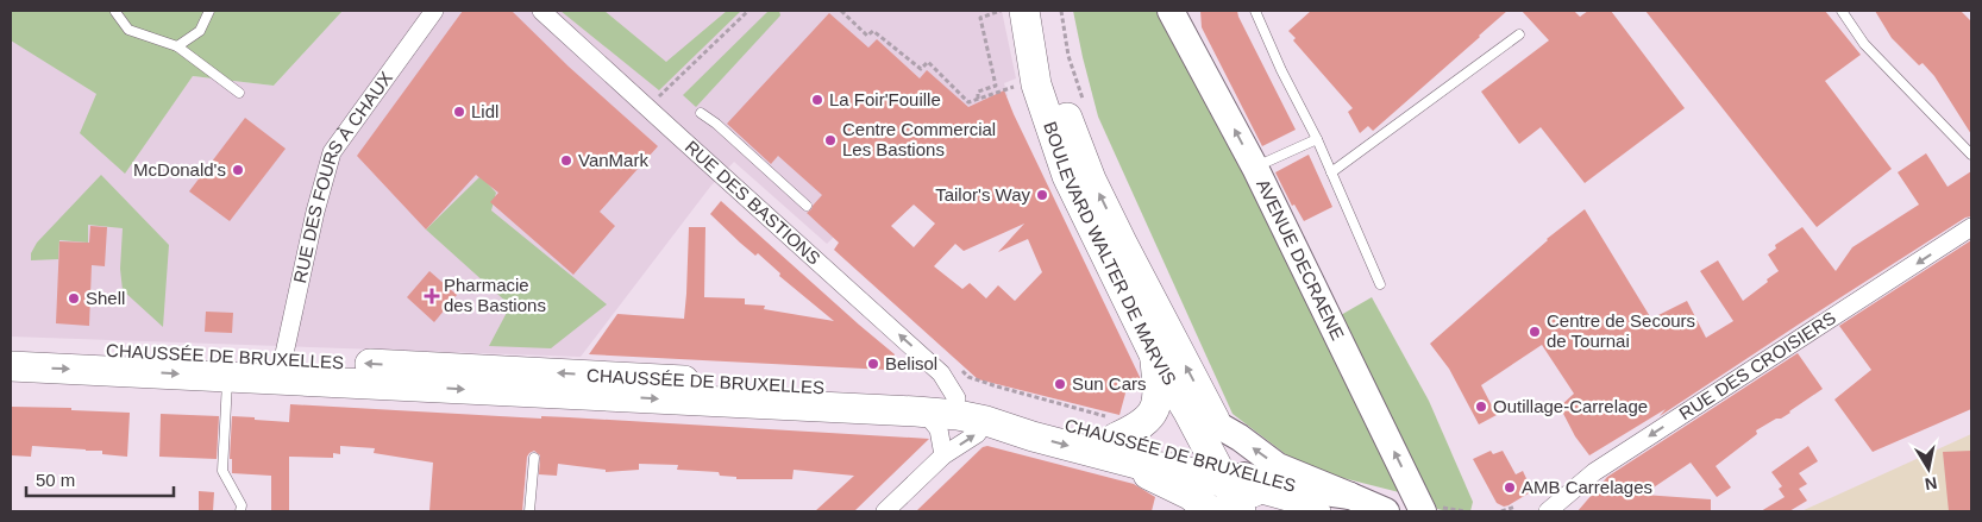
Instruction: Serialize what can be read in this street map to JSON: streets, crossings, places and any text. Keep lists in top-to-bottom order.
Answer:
{
  "streets": {
    "main road": ["BOULEVARD WALTER DE MARVIS", "CHAUSSÉE DE BRUXELLES"],
    "street": [
      "RUE DES FOURS À CHAUX",
      "RUE DES BASTIONS",
      "AVENUE DECRAENE",
      "RUE DES CROISIERS"
    ]
  },
  "crossings": [
    ["RUE DES FOURS À CHAUX", "CHAUSSÉE DE BRUXELLES"],
    ["RUE DES BASTIONS", "CHAUSSÉE DE BRUXELLES"],
    ["BOULEVARD WALTER DE MARVIS", "CHAUSSÉE DE BRUXELLES"]
  ],
  "one_way": ["RUE DES BASTIONS", "AVENUE DECRAENE", "RUE DES CROISIERS"],
  "places": {
    "other": [
      "La Foir'Fouille",
      "Lidl",
      "Centre Commercial Les Bastions",
      "VanMark",
      "McDonald's",
      "Tailor's Way",
      "Shell",
      "Centre de Secours de Tournai",
      "Belisol",
      "Sun Cars",
      "Outillage-Carrelage",
      "AMB Carrelages"
    ],
    "health": ["Pharmacie des Bastions"]
  },
  "scale_bar": "50 m",
  "north": "bottom"
}
